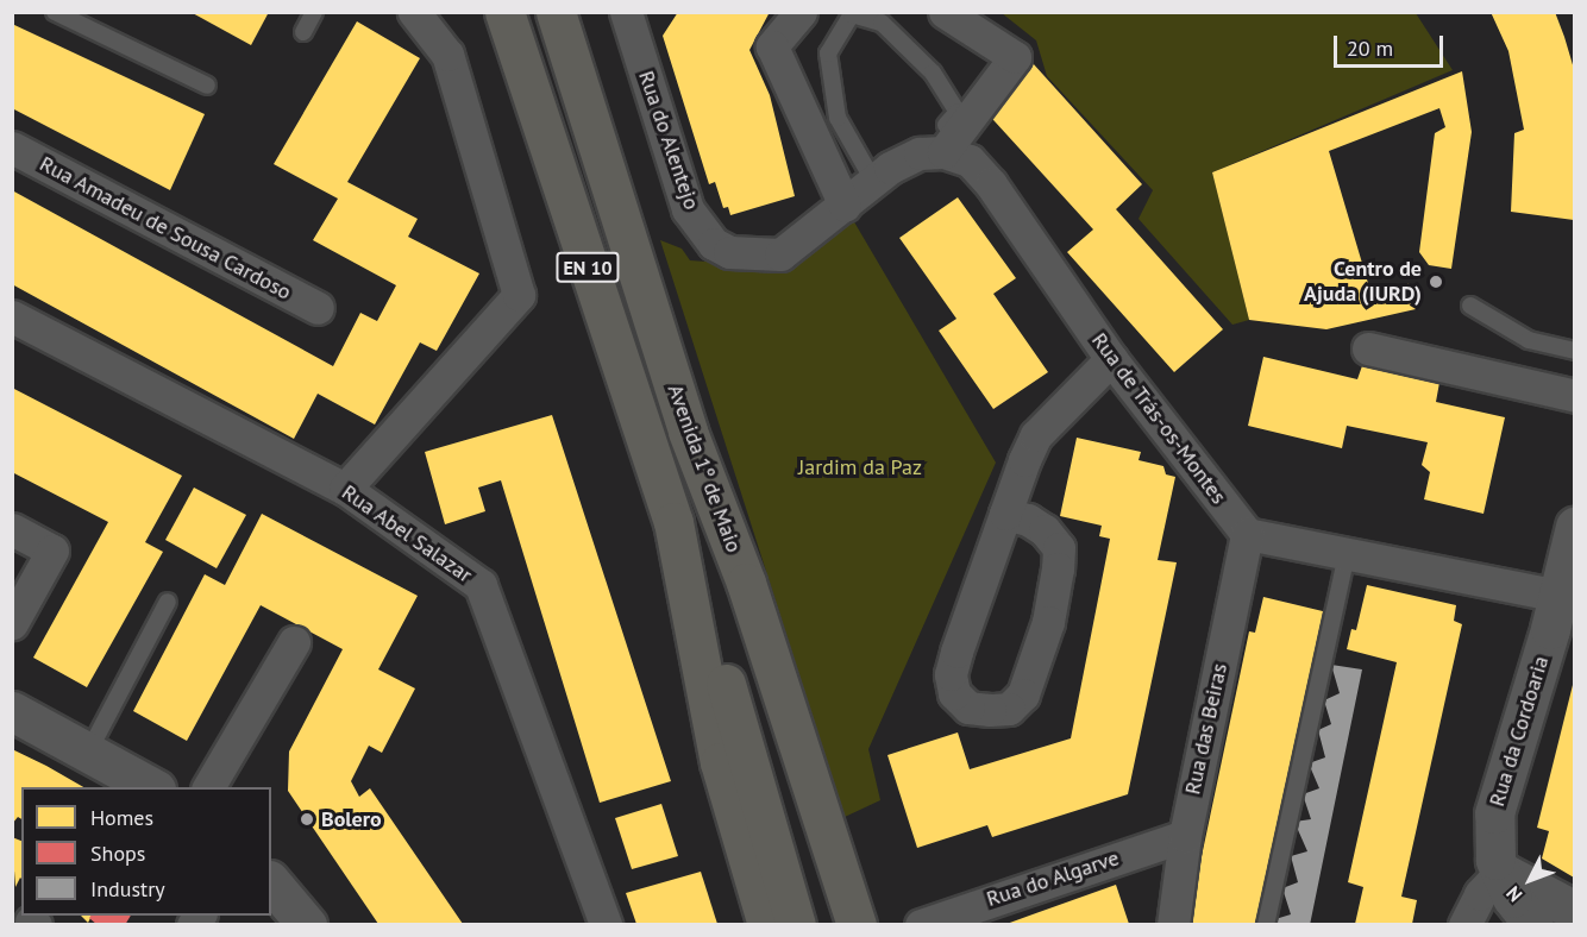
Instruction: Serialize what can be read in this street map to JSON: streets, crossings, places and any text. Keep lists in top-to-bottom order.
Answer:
{
  "streets": {
    "main road": ["EN 10", "Avenida 1º de Maio"],
    "street": [
      "Rua do Alentejo",
      "Rua Amadeu de Sousa Cardoso",
      "Rua de Trás-os-Montes",
      "Rua Abel Salazar",
      "Rua das Beiras",
      "Rua da Cordoaria",
      "Rua do Algarve"
    ]
  },
  "crossings": [
    ["EN 10", "Avenida 1º de Maio"],
    ["Rua de Trás-os-Montes", "Rua das Beiras"],
    ["Rua das Beiras", "Rua do Algarve"]
  ],
  "parks": ["Jardim da Paz"],
  "places": ["Centro de Ajuda (IURD)", "Bolero"],
  "legend": ["Homes", "Shops", "Industry"],
  "scale_bar": "20 m",
  "north": "bottom left"
}
